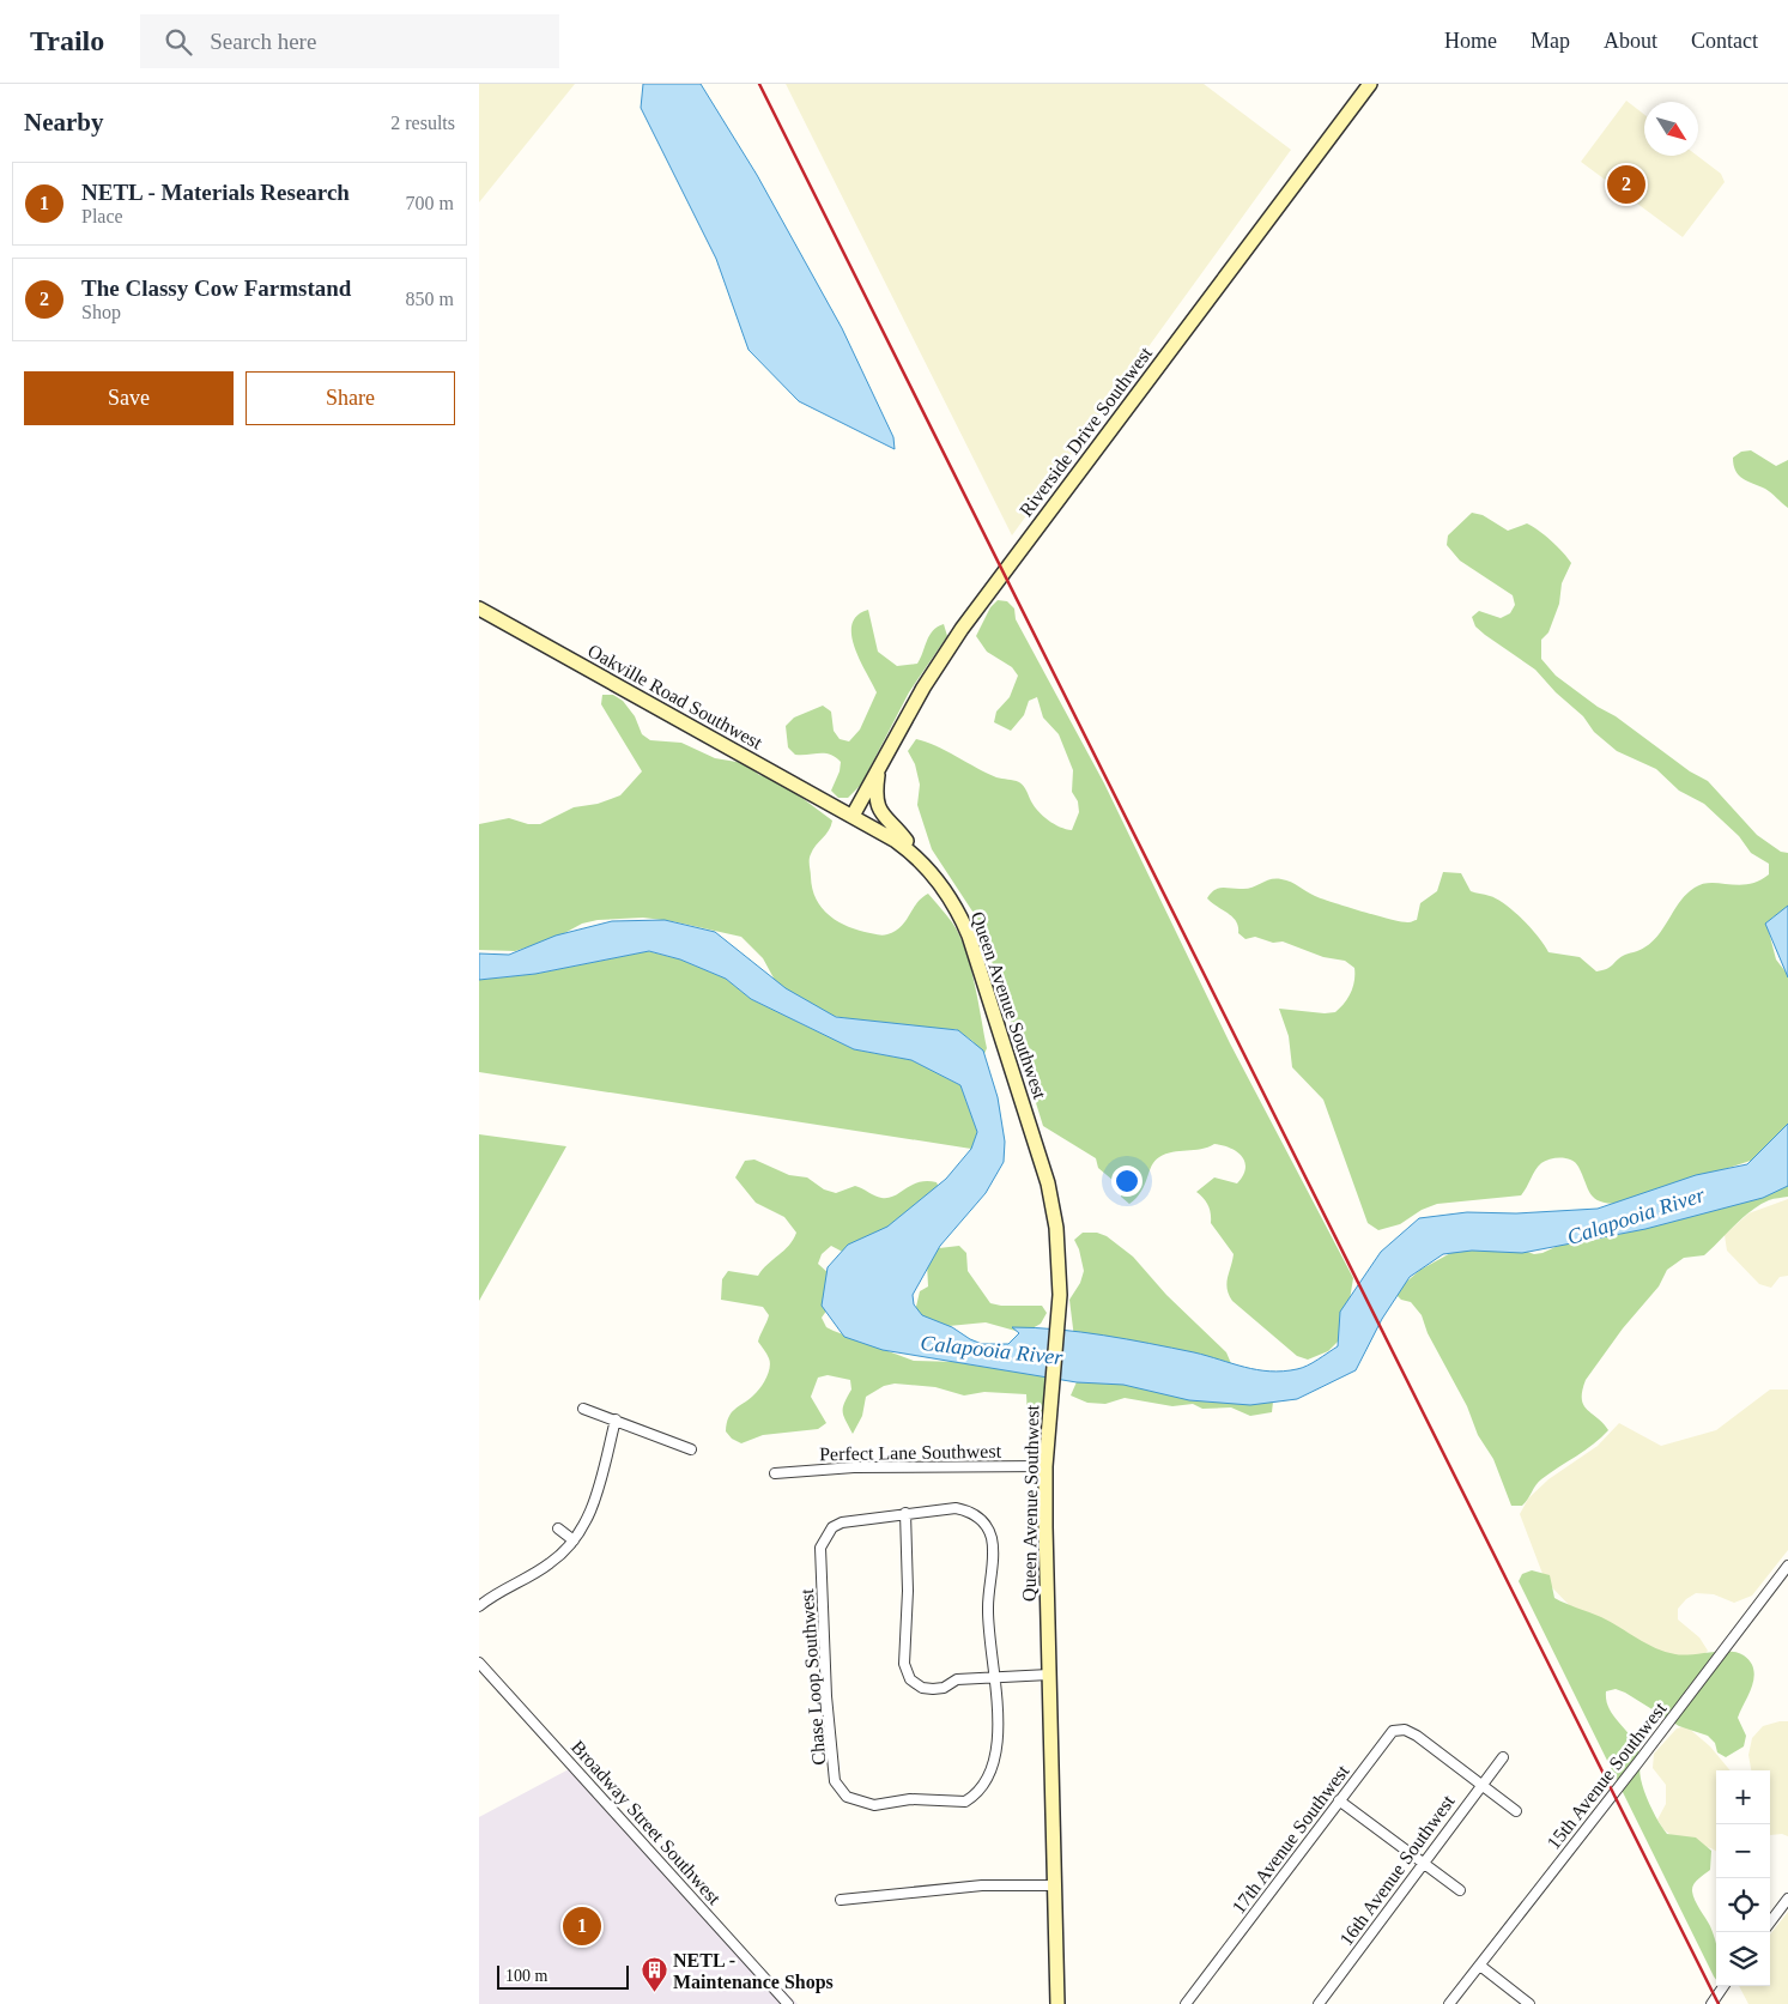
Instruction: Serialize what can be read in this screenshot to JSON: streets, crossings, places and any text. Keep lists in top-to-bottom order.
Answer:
{
  "streets": {
    "main road": ["Riverside Drive Southwest", "Oakville Road Southwest", "Queen Avenue Southwest"],
    "street": [
      "Perfect Lane Southwest",
      "Chase Loop Southwest",
      "15th Avenue Southwest",
      "Broadway Street Southwest",
      "17th Avenue Southwest",
      "16th Avenue Southwest"
    ]
  },
  "crossings": [
    ["Riverside Drive Southwest", "Oakville Road Southwest"],
    ["Riverside Drive Southwest", "Queen Avenue Southwest"],
    ["Oakville Road Southwest", "Queen Avenue Southwest"],
    ["Queen Avenue Southwest", "Perfect Lane Southwest"],
    ["17th Avenue Southwest", "16th Avenue Southwest"]
  ],
  "water": ["Calapooia River"],
  "places": {
    "building": ["NETL - Maintenance Shops"]
  },
  "scale_bar": "100 m",
  "north": "bottom right",
  "page": {
    "header": "Trailo",
    "search": "Search here",
    "nav": [
      "Home",
      "Map",
      "About",
      "Contact"
    ],
    "heading": ["Nearby", "2 results"],
    "list": [
      {
        "mark": "1",
        "name": "NETL - Materials Research",
        "note": "Place",
        "value": "700 m"
      },
      {
        "mark": "2",
        "name": "The Classy Cow Farmstand",
        "note": "Shop",
        "value": "850 m"
      }
    ],
    "pins": ["2", "1"],
    "buttons": ["Save", "Share"],
    "map_buttons": ["+", "−"],
    "scale": "100 m"
  }
}
